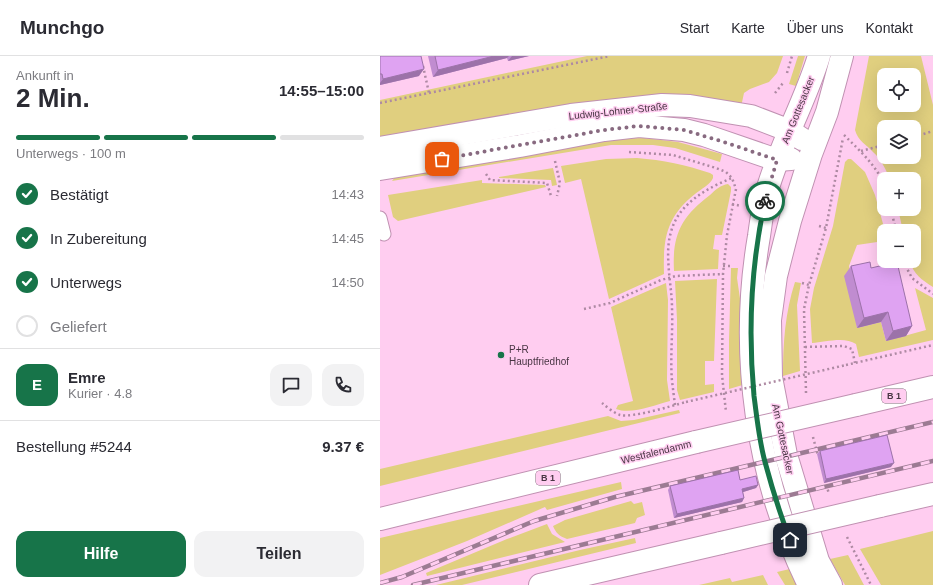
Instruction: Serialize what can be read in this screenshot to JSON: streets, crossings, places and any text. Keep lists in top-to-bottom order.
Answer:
{
  "streets": {
    "main road": [
      "Am Gottesacker",
      "Ludwig-Lohner-Straße",
      "B 1",
      "Westfalendamm"
    ]
  },
  "crossings": [
    ["Am Gottesacker", "Ludwig-Lohner-Straße"]
  ],
  "places": ["P+R Hauptfriedhof"],
  "page": {
    "header": "Munchgo",
    "nav": [
      "Start",
      "Karte",
      "Über uns",
      "Kontakt"
    ],
    "heading": ["2 Min.", "Ankunft in", "14:55–15:00"],
    "panel": [
      "Emre",
      "Kurier · 4.8",
      "Bestellung #5244",
      "9.37 €"
    ],
    "map_buttons": ["+", "−"],
    "bar": "Unterwegs · 100 m",
    "list": [
      ["Bestätigt", "14:43"],
      ["In Zubereitung", "14:45"],
      ["Unterwegs", "14:50"],
      "Geliefert"
    ],
    "round": "E",
    "buttons": ["Hilfe", "Teilen"]
  }
}
